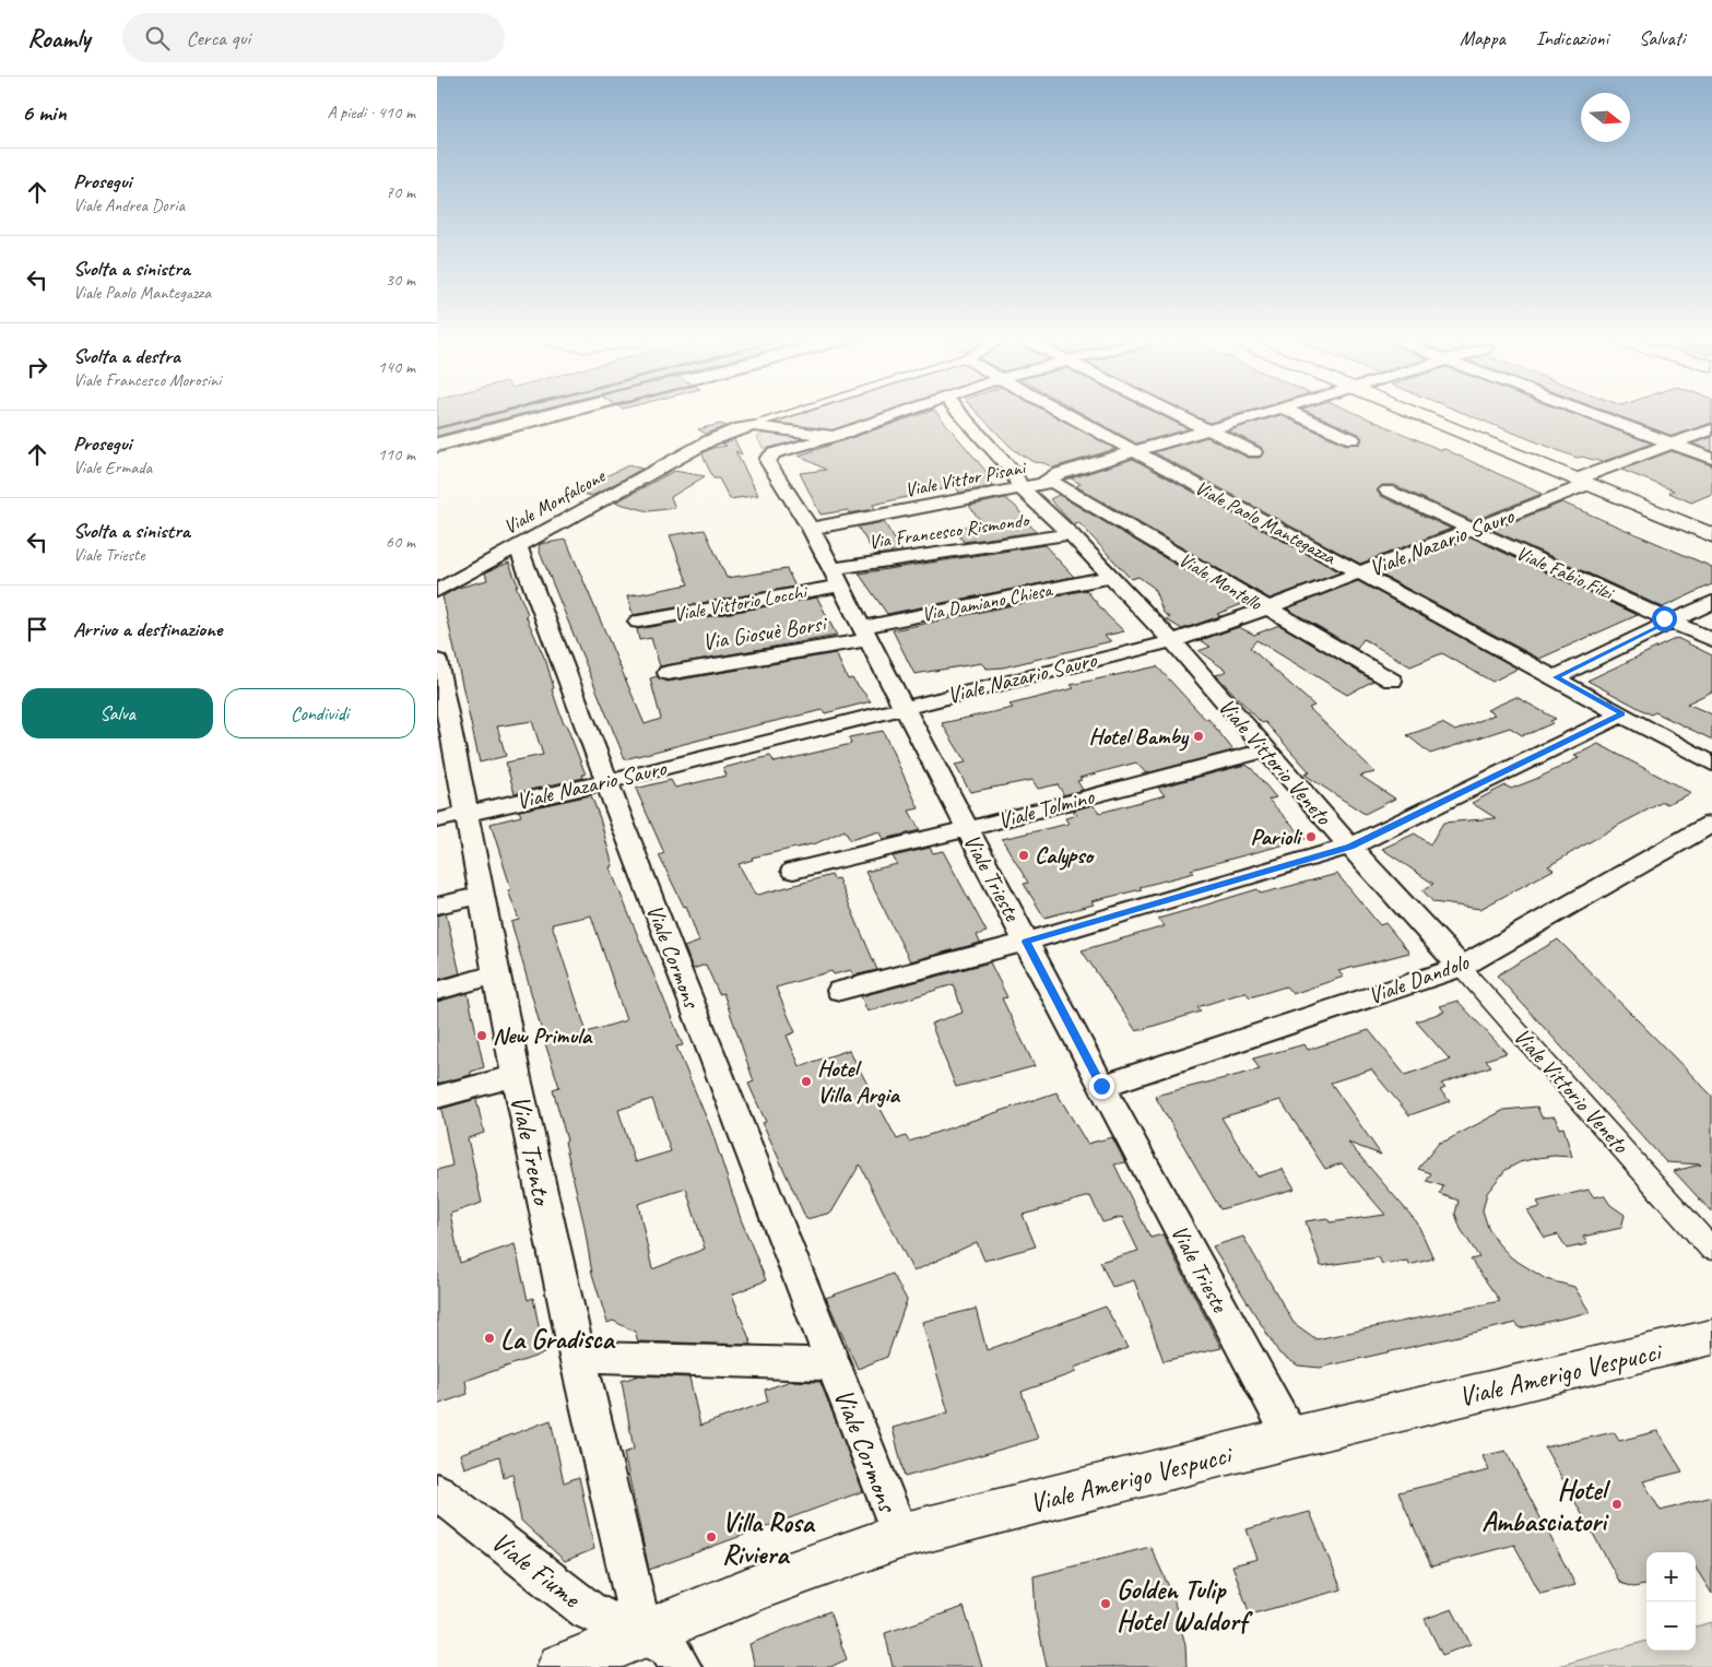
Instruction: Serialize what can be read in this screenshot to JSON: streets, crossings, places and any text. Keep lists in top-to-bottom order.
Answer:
{
  "streets": {
    "street": [
      "Viale Vittor Pisani",
      "Viale Monfalcone",
      "Viale Paolo Mantegazza",
      "Via Francesco Rismondo",
      "Viale Nazario Sauro",
      "Viale Fabio Filzi",
      "Viale Montello",
      "Via Damiano Chiesa",
      "Viale Vittorio Locchi",
      "Via Giosuè Borsi",
      "Viale Vittorio Veneto",
      "Viale Tolmino",
      "Viale Trieste",
      "Viale Cormons",
      "Viale Dandolo",
      "Viale Trento",
      "Viale Amerigo Vespucci",
      "Viale Fiume"
    ]
  },
  "crossings": [
    ["Viale Vittor Pisani", "Viale Paolo Mantegazza"],
    ["Viale Vittor Pisani", "Viale Montello"],
    ["Viale Vittor Pisani", "Viale Vittorio Veneto"],
    ["Viale Vittor Pisani", "Viale Trieste"],
    ["Viale Monfalcone", "Viale Cormons"],
    ["Viale Paolo Mantegazza", "Viale Nazario Sauro"],
    ["Via Francesco Rismondo", "Viale Vittorio Locchi"],
    ["Via Francesco Rismondo", "Viale Vittorio Veneto"],
    ["Via Francesco Rismondo", "Viale Trieste"],
    ["Viale Nazario Sauro", "Viale Fabio Filzi"],
    ["Viale Nazario Sauro", "Viale Montello"],
    ["Viale Nazario Sauro", "Viale Vittorio Veneto"],
    ["Viale Nazario Sauro", "Viale Trieste"],
    ["Viale Nazario Sauro", "Viale Cormons"],
    ["Viale Nazario Sauro", "Viale Trento"],
    ["Via Damiano Chiesa", "Via Giosuè Borsi"],
    ["Via Damiano Chiesa", "Viale Vittorio Veneto"],
    ["Via Damiano Chiesa", "Viale Trieste"],
    ["Viale Vittorio Locchi", "Viale Trieste"],
    ["Via Giosuè Borsi", "Viale Trieste"],
    ["Viale Vittorio Veneto", "Viale Tolmino"],
    ["Viale Vittorio Veneto", "Viale Dandolo"],
    ["Viale Tolmino", "Viale Trieste"],
    ["Viale Trieste", "Viale Dandolo"],
    ["Viale Trieste", "Viale Amerigo Vespucci"],
    ["Viale Cormons", "Viale Trento"],
    ["Viale Cormons", "Viale Amerigo Vespucci"],
    ["Viale Trento", "Viale Amerigo Vespucci"],
    ["Viale Trento", "Viale Fiume"],
    ["Viale Amerigo Vespucci", "Viale Fiume"]
  ],
  "places": [
    "Hotel Bamby",
    "Parioli",
    "Calypso",
    "New Primula",
    "Hotel Villa Argia",
    "La Gradisca",
    "Hotel Ambasciatori",
    "Villa Rosa Riviera",
    "Golden Tulip Hotel Waldorf"
  ],
  "north": "right",
  "page": {
    "header": "Roamly",
    "search": "Cerca qui",
    "nav": ["Mappa", "Indicazioni", "Salvati"],
    "heading": ["6 min", "A piedi · 410 m"],
    "list": [
      ["Prosegui", "Viale Andrea Doria", "70 m"],
      ["Svolta a sinistra", "Viale Paolo Mantegazza", "30 m"],
      ["Svolta a destra", "Viale Francesco Morosini", "140 m"],
      ["Prosegui", "Viale Ermada", "110 m"],
      ["Svolta a sinistra", "Viale Trieste", "60 m"],
      "Arrivo a destinazione"
    ],
    "buttons": ["Salva", "Condividi"],
    "map_buttons": ["+", "−"]
  }
}
